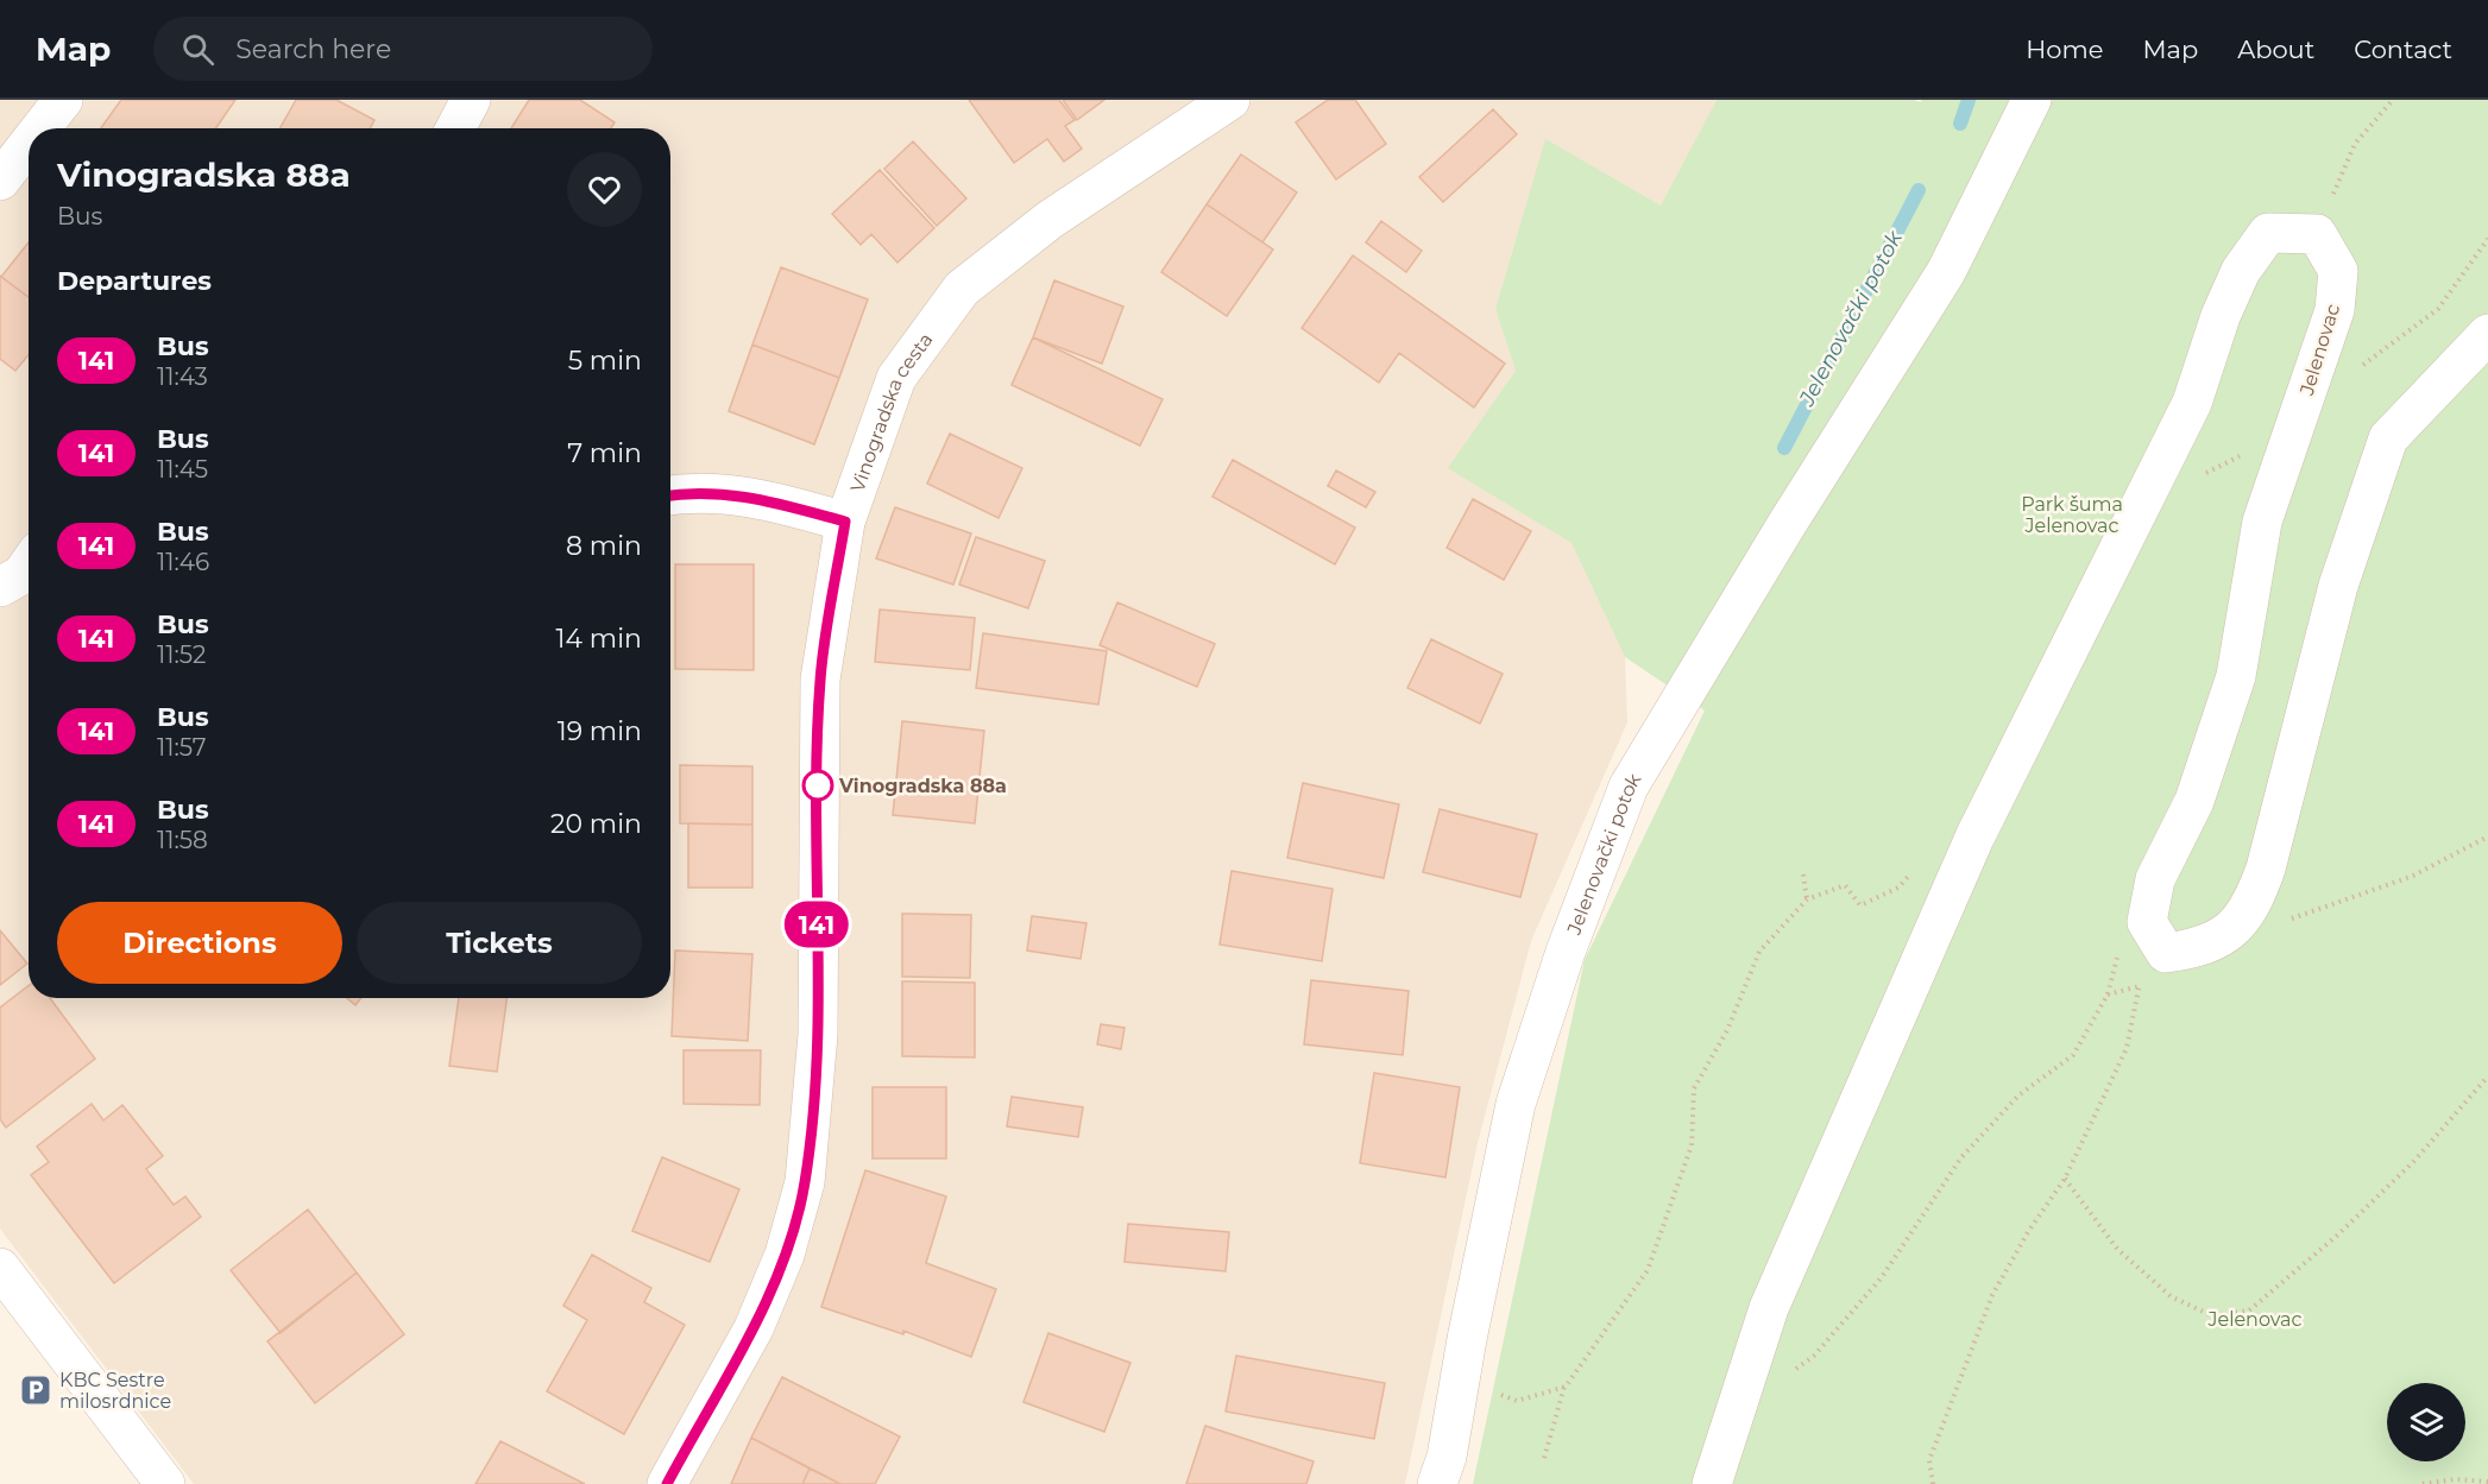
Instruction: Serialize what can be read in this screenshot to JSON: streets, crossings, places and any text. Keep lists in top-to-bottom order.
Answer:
{
  "streets": {
    "street": ["Jelenovac", "Vinogradska cesta", "Jelenovački potok"]
  },
  "water": ["Jelenovački potok"],
  "parks": ["Park šuma Jelenovac", "Jelenovac"],
  "places": {
    "other": ["Vinogradska 88a"],
    "parking": ["KBC Sestre milosrdnice"]
  },
  "lines": ["bus line 141"],
  "page": {
    "header": "Map",
    "search": "Search here",
    "nav": [
      "Home",
      "Map",
      "About",
      "Contact"
    ],
    "on_map": "141",
    "heading": [
      ["Vinogradska 88a", "Bus"],
      "Departures"
    ],
    "list": [
      {
        "mark": "141",
        "name": "Bus",
        "note": "11:43",
        "value": "5 min"
      },
      {
        "mark": "141",
        "name": "Bus",
        "note": "11:45",
        "value": "7 min"
      },
      {
        "mark": "141",
        "name": "Bus",
        "note": "11:46",
        "value": "8 min"
      },
      {
        "mark": "141",
        "name": "Bus",
        "note": "11:52",
        "value": "14 min"
      },
      {
        "mark": "141",
        "name": "Bus",
        "note": "11:57",
        "value": "19 min"
      },
      {
        "mark": "141",
        "name": "Bus",
        "note": "11:58",
        "value": "20 min"
      }
    ],
    "buttons": ["Directions", "Tickets"]
  }
}
